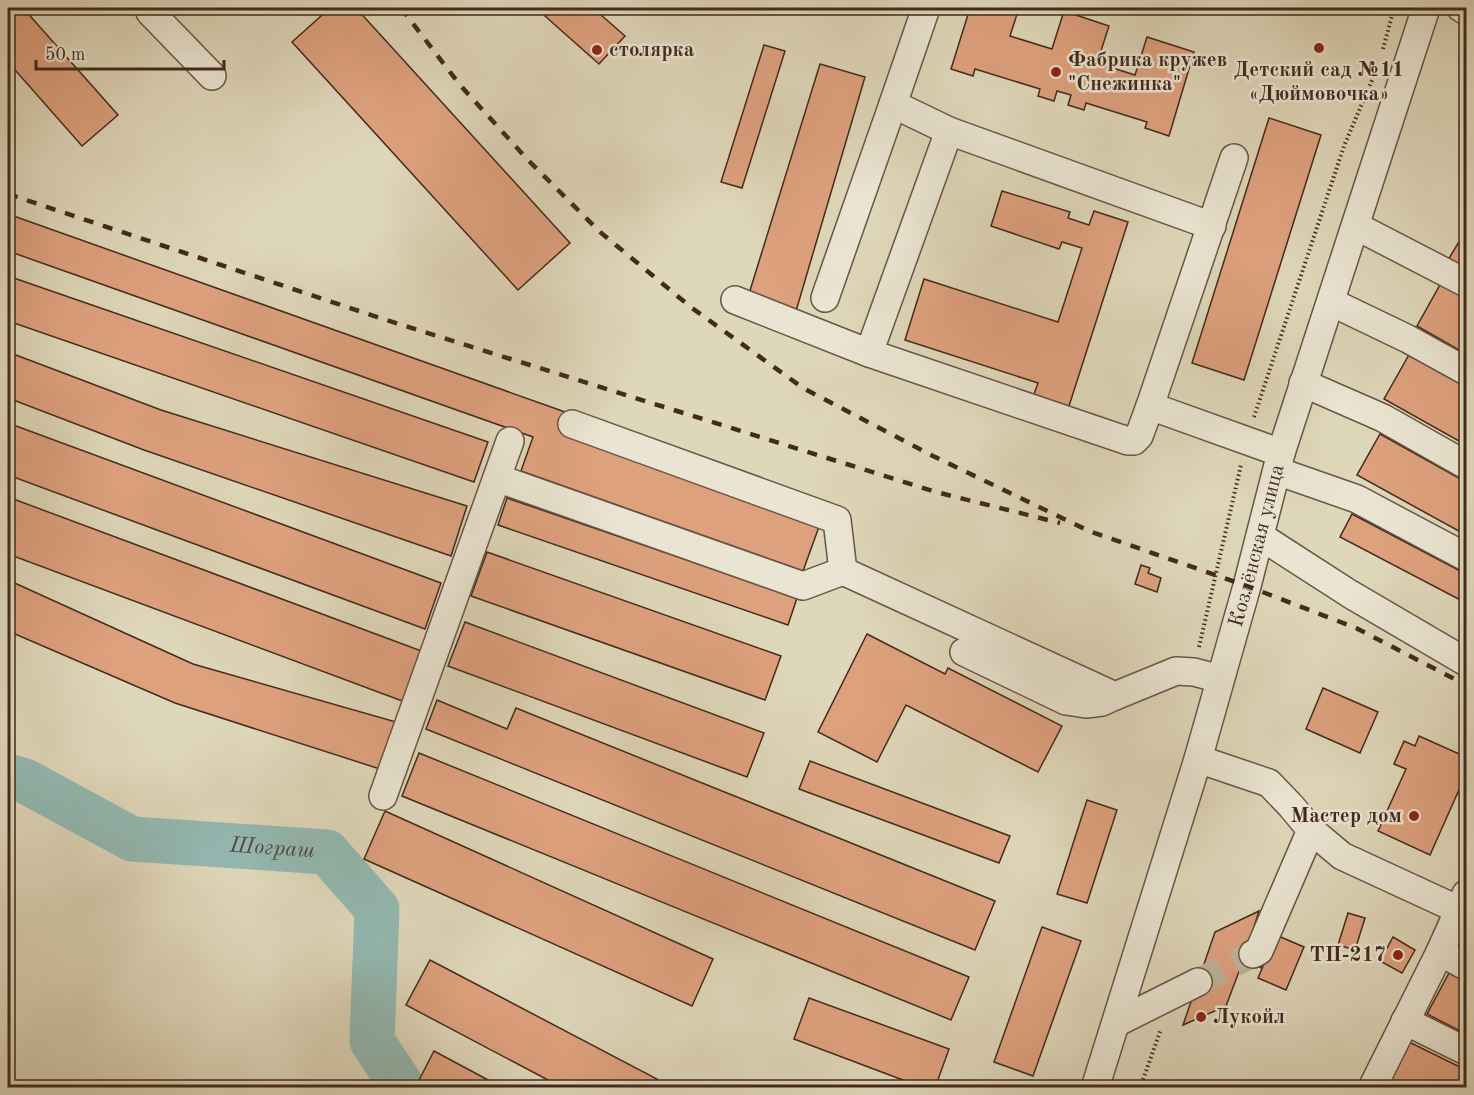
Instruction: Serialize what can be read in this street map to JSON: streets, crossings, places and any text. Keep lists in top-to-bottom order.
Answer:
{
  "streets": {
    "street": ["Козлёнская улица"]
  },
  "water": ["Шограш"],
  "places": [
    "Детский сад №11 «Дюймовочка»",
    "столярка",
    "Фабрика кружев \"Снежинка\"",
    "Мастер дом",
    "ТП-217",
    "Лукойл"
  ],
  "scale_bar": "50 m"
}
